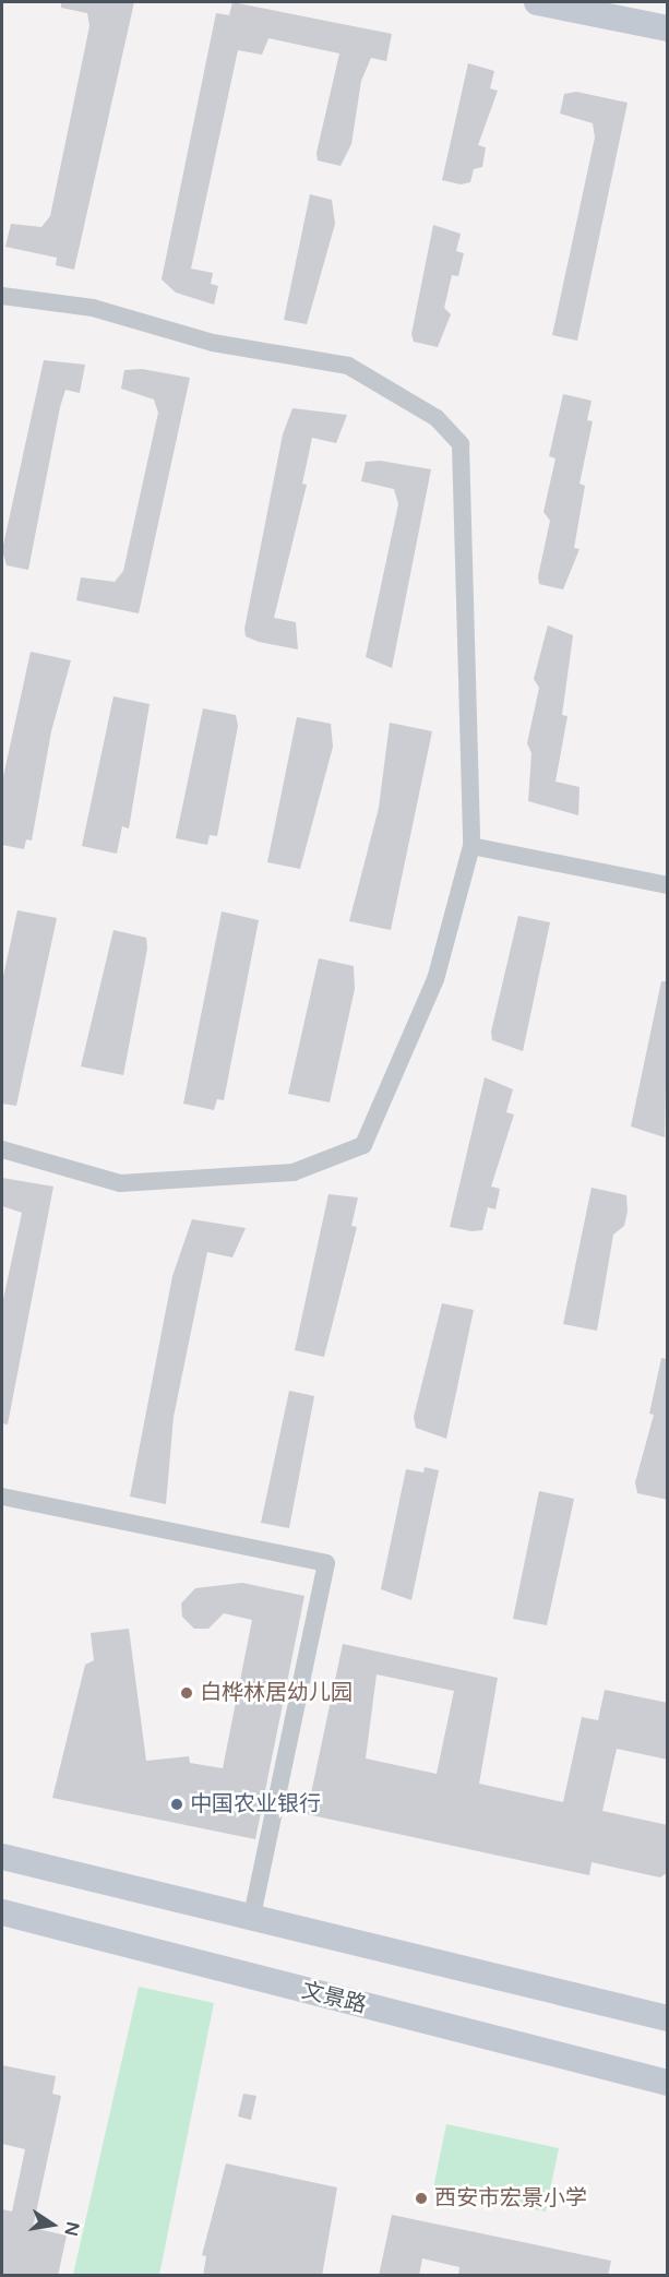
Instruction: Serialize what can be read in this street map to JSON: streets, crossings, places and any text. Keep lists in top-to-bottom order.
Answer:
{
  "streets": {
    "main road": ["文景路"]
  },
  "places": ["白桦林居幼儿园", "中国农业银行", "西安市宏景小学"],
  "north": "right"
}
